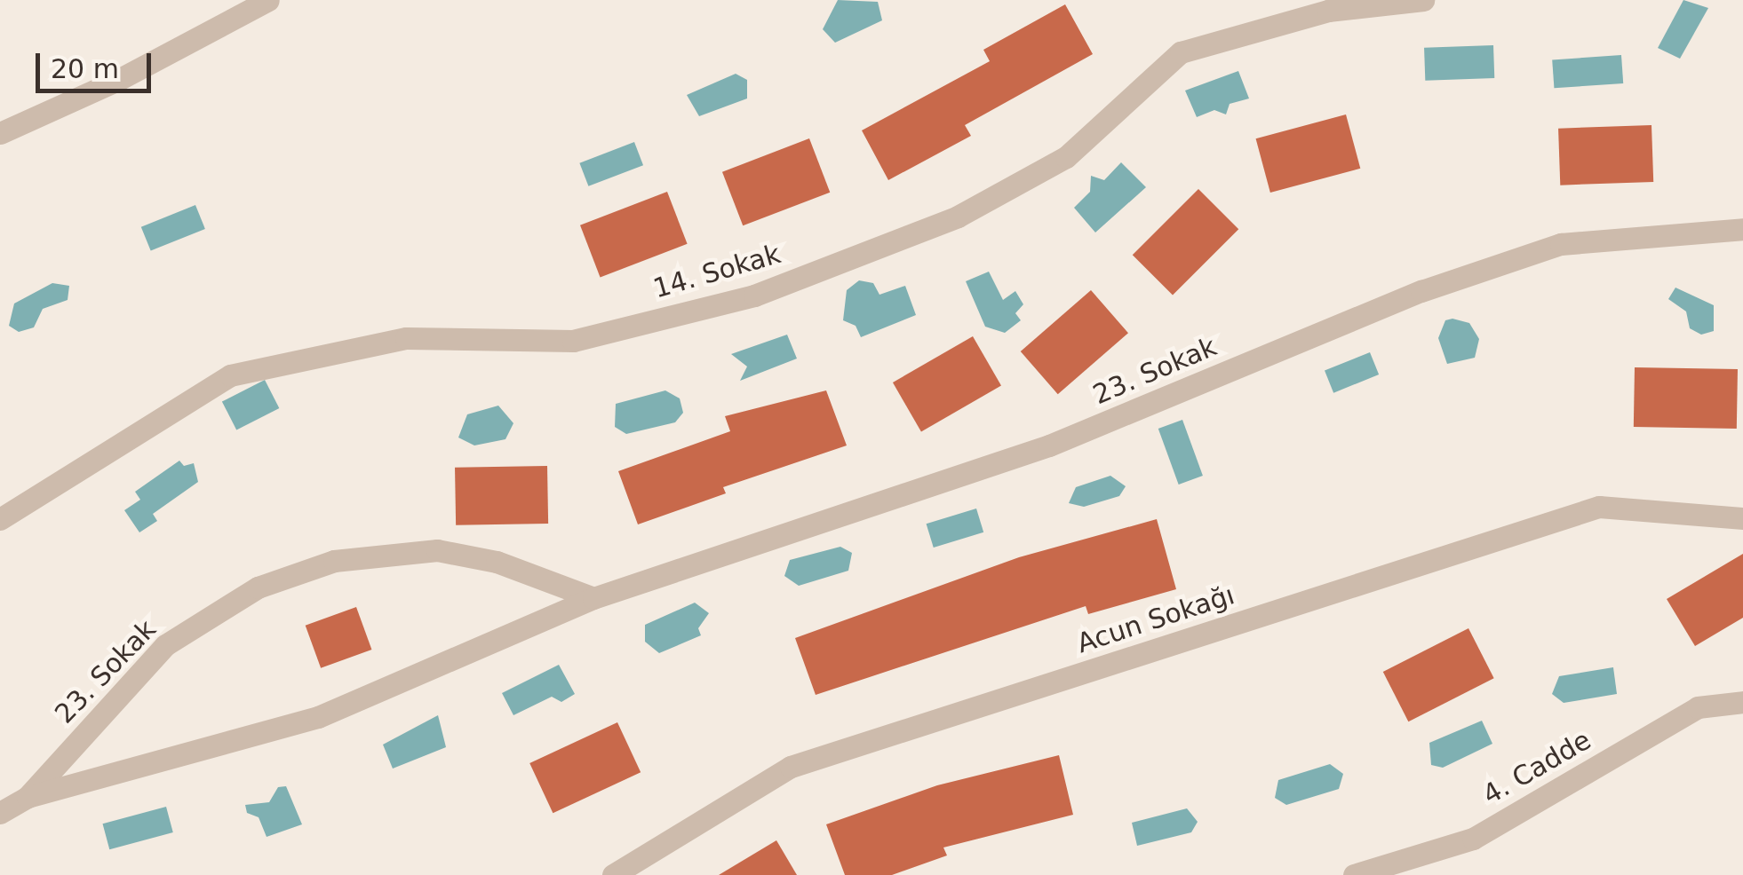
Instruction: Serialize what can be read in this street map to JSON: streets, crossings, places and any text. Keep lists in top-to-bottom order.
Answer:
{
  "streets": {
    "street": [
      "14. Sokak",
      "23. Sokak",
      "Acun Sokağı",
      "4. Cadde"
    ]
  },
  "scale_bar": "20 m"
}
